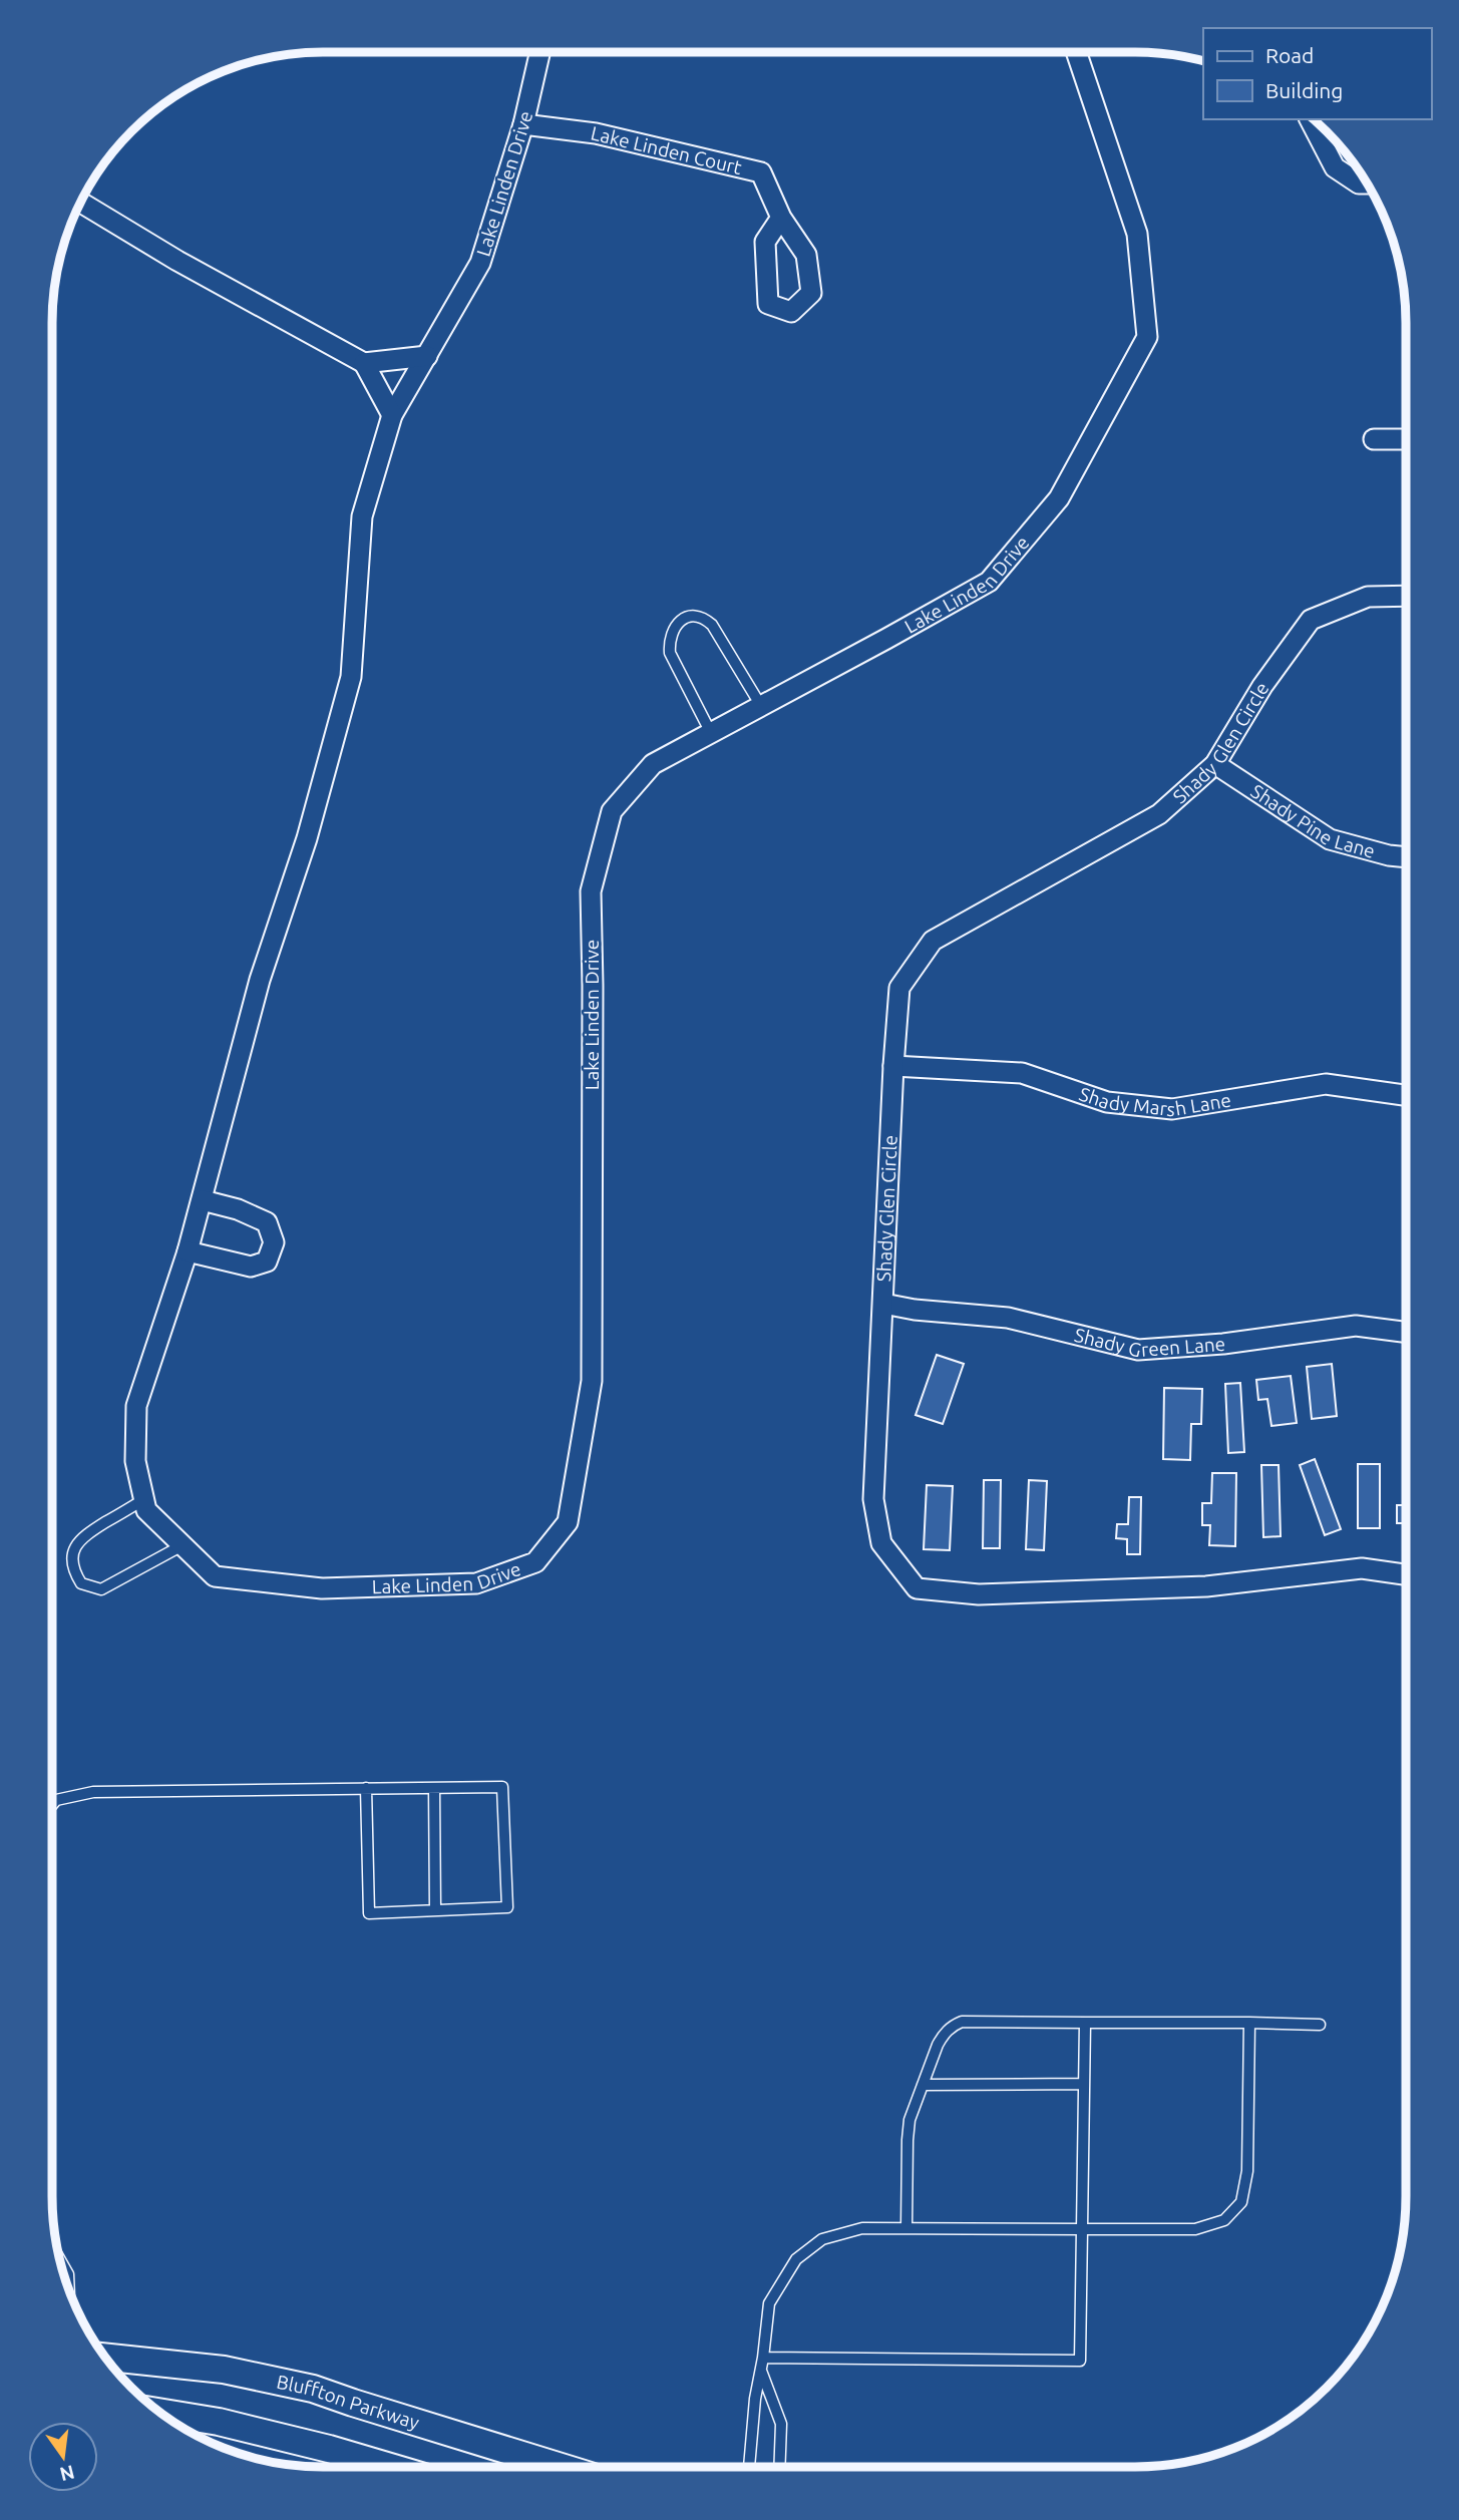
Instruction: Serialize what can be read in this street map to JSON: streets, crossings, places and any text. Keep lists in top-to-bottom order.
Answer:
{
  "streets": {
    "main road": ["Bluffton Parkway"],
    "street": [
      "Lake Linden Court",
      "Lake Linden Drive",
      "Shady Glen Circle",
      "Shady Pine Lane",
      "Shady Marsh Lane",
      "Shady Green Lane"
    ]
  },
  "crossings": [
    ["Lake Linden Court", "Lake Linden Drive"],
    ["Shady Glen Circle", "Shady Pine Lane"],
    ["Shady Glen Circle", "Shady Marsh Lane"],
    ["Shady Glen Circle", "Shady Green Lane"]
  ],
  "legend": ["Road", "Building"],
  "north": "bottom"
}
